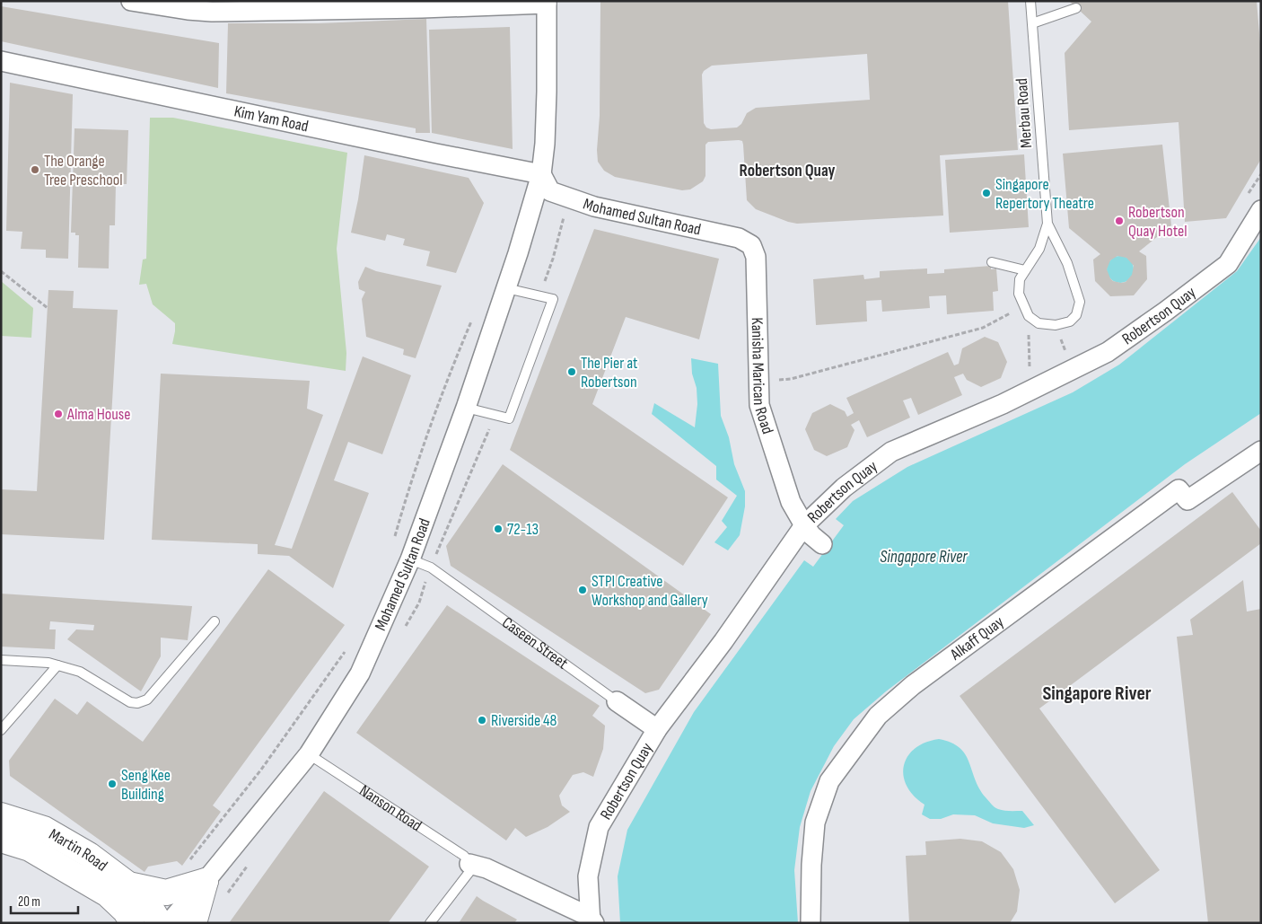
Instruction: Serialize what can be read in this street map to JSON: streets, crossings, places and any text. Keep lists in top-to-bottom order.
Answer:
{
  "streets": {
    "street": [
      "Kim Yam Road",
      "Mohamed Sultan Road",
      "Robertson Quay",
      "Kanisha Marican Road",
      "Alkaff Quay",
      "Caseen Street",
      "Nanson Road",
      "Martin Road"
    ],
    "lane": ["Merbau Road"]
  },
  "crossings": [
    ["Kim Yam Road", "Mohamed Sultan Road"],
    ["Mohamed Sultan Road", "Kanisha Marican Road"],
    ["Mohamed Sultan Road", "Caseen Street"],
    ["Mohamed Sultan Road", "Nanson Road"],
    ["Robertson Quay", "Kanisha Marican Road"],
    ["Robertson Quay", "Caseen Street"],
    ["Robertson Quay", "Nanson Road"]
  ],
  "districts": ["Robertson Quay", "Singapore River"],
  "water": ["Singapore River"],
  "places": [
    "The Orange Tree Preschool",
    "Singapore Repertory Theatre",
    "Robertson Quay Hotel",
    "The Pier at Robertson",
    "Alma House",
    "72-13",
    "STPI Creative Workshop and Gallery",
    "Riverside 48",
    "Seng Kee Building"
  ],
  "scale_bar": "20 m"
}
